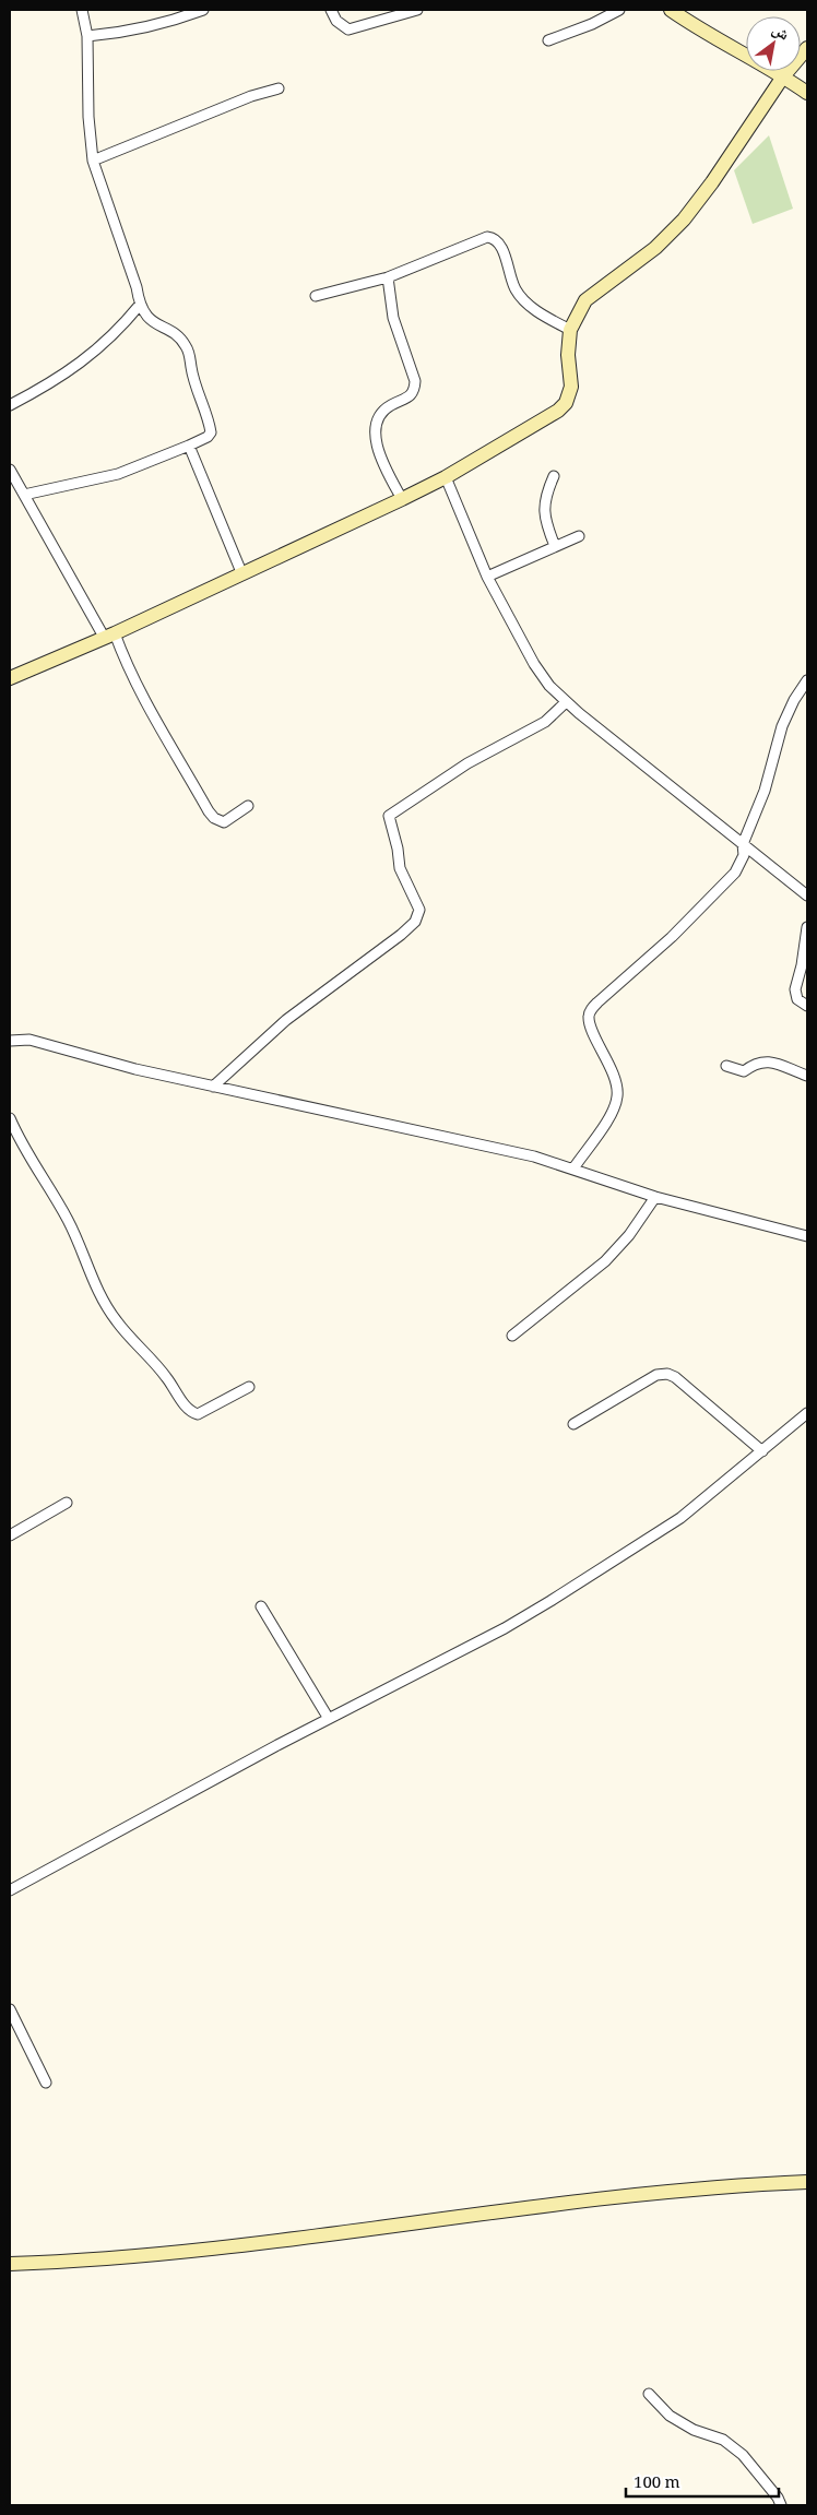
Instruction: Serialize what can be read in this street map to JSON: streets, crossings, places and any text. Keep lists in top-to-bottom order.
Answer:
{
  "scale_bar": "100 m",
  "north": "top right"
}
